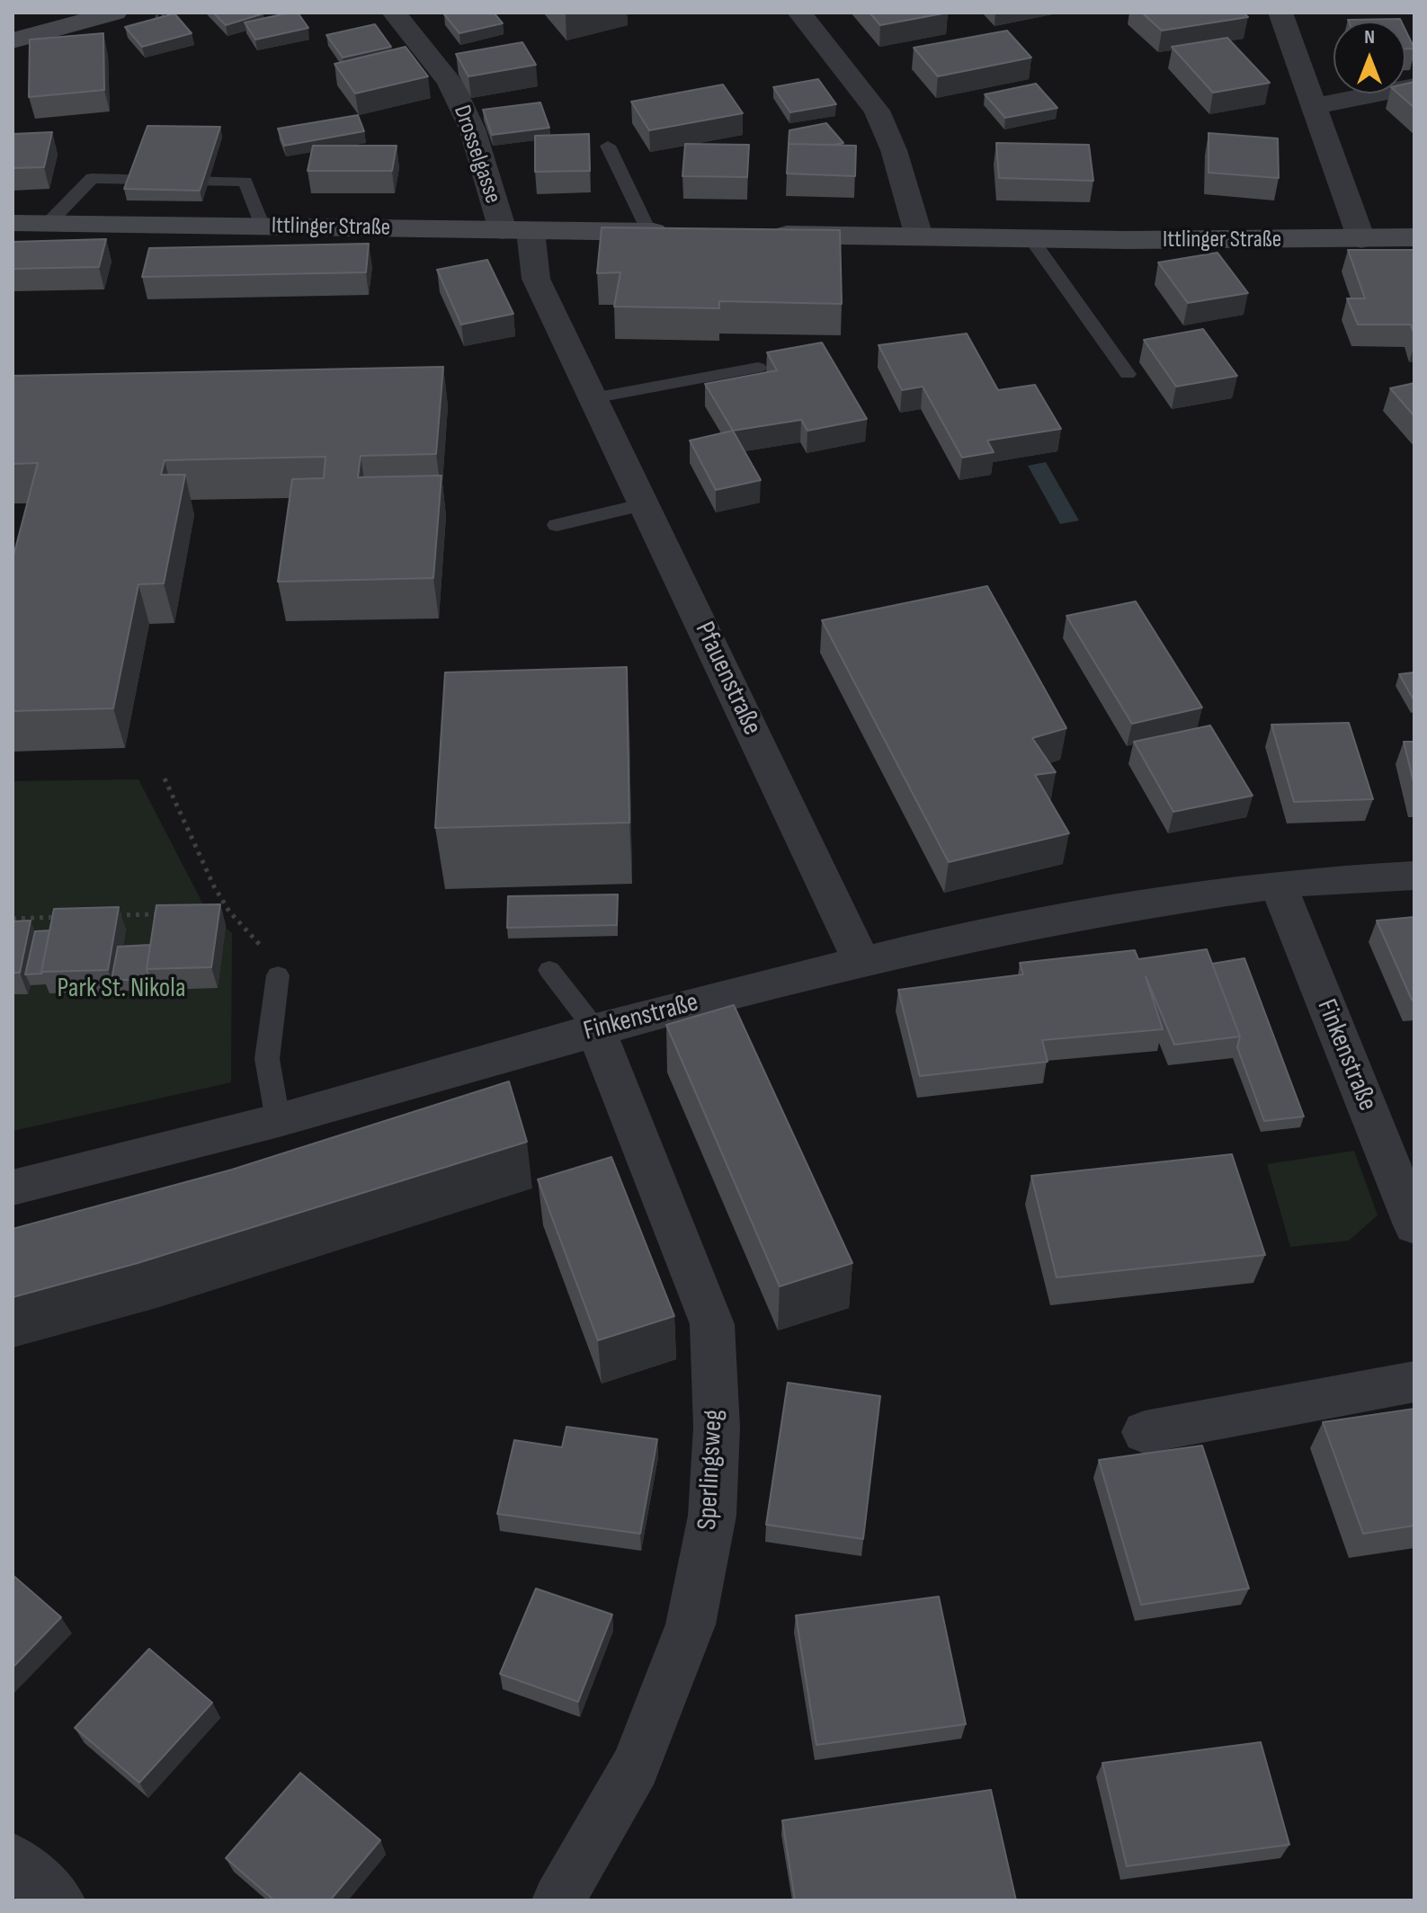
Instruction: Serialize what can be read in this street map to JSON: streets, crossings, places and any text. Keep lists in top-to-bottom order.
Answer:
{
  "streets": {
    "street": [
      "Drosselgasse",
      "Ittlinger Straße",
      "Pfauenstraße",
      "Finkenstraße",
      "Sperlingsweg"
    ]
  },
  "crossings": [
    ["Drosselgasse", "Ittlinger Straße"],
    ["Drosselgasse", "Pfauenstraße"],
    ["Ittlinger Straße", "Pfauenstraße"],
    ["Pfauenstraße", "Finkenstraße"],
    ["Finkenstraße", "Sperlingsweg"]
  ],
  "parks": ["Park St. Nikola"],
  "north": "top"
}
